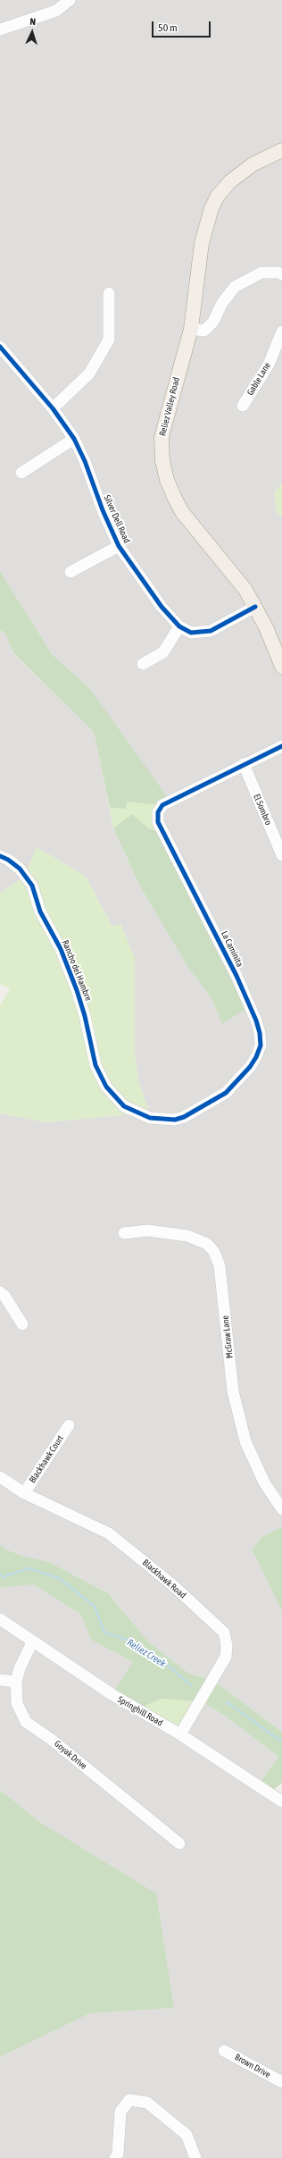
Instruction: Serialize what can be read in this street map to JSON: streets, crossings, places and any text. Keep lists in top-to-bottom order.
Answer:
{
  "streets": {
    "main road": ["Reliez Valley Road"],
    "street": [
      "Gable Lane",
      "Silver Dell Road",
      "El Sombro",
      "La Caminita",
      "Rancho del Hambre",
      "McGraw Lane",
      "Blackhawk Court",
      "Blackhawk Road",
      "Springhill Road",
      "Goyak Drive",
      "Brown Drive"
    ]
  },
  "crossings": [
    ["Reliez Valley Road", "Silver Dell Road"],
    ["El Sombro", "La Caminita"],
    ["La Caminita", "Rancho del Hambre"],
    ["Blackhawk Court", "Blackhawk Road"],
    ["Blackhawk Road", "Springhill Road"],
    ["Springhill Road", "Goyak Drive"]
  ],
  "water": ["Reliez Creek"],
  "scale_bar": "50 m",
  "north": "top"
}
